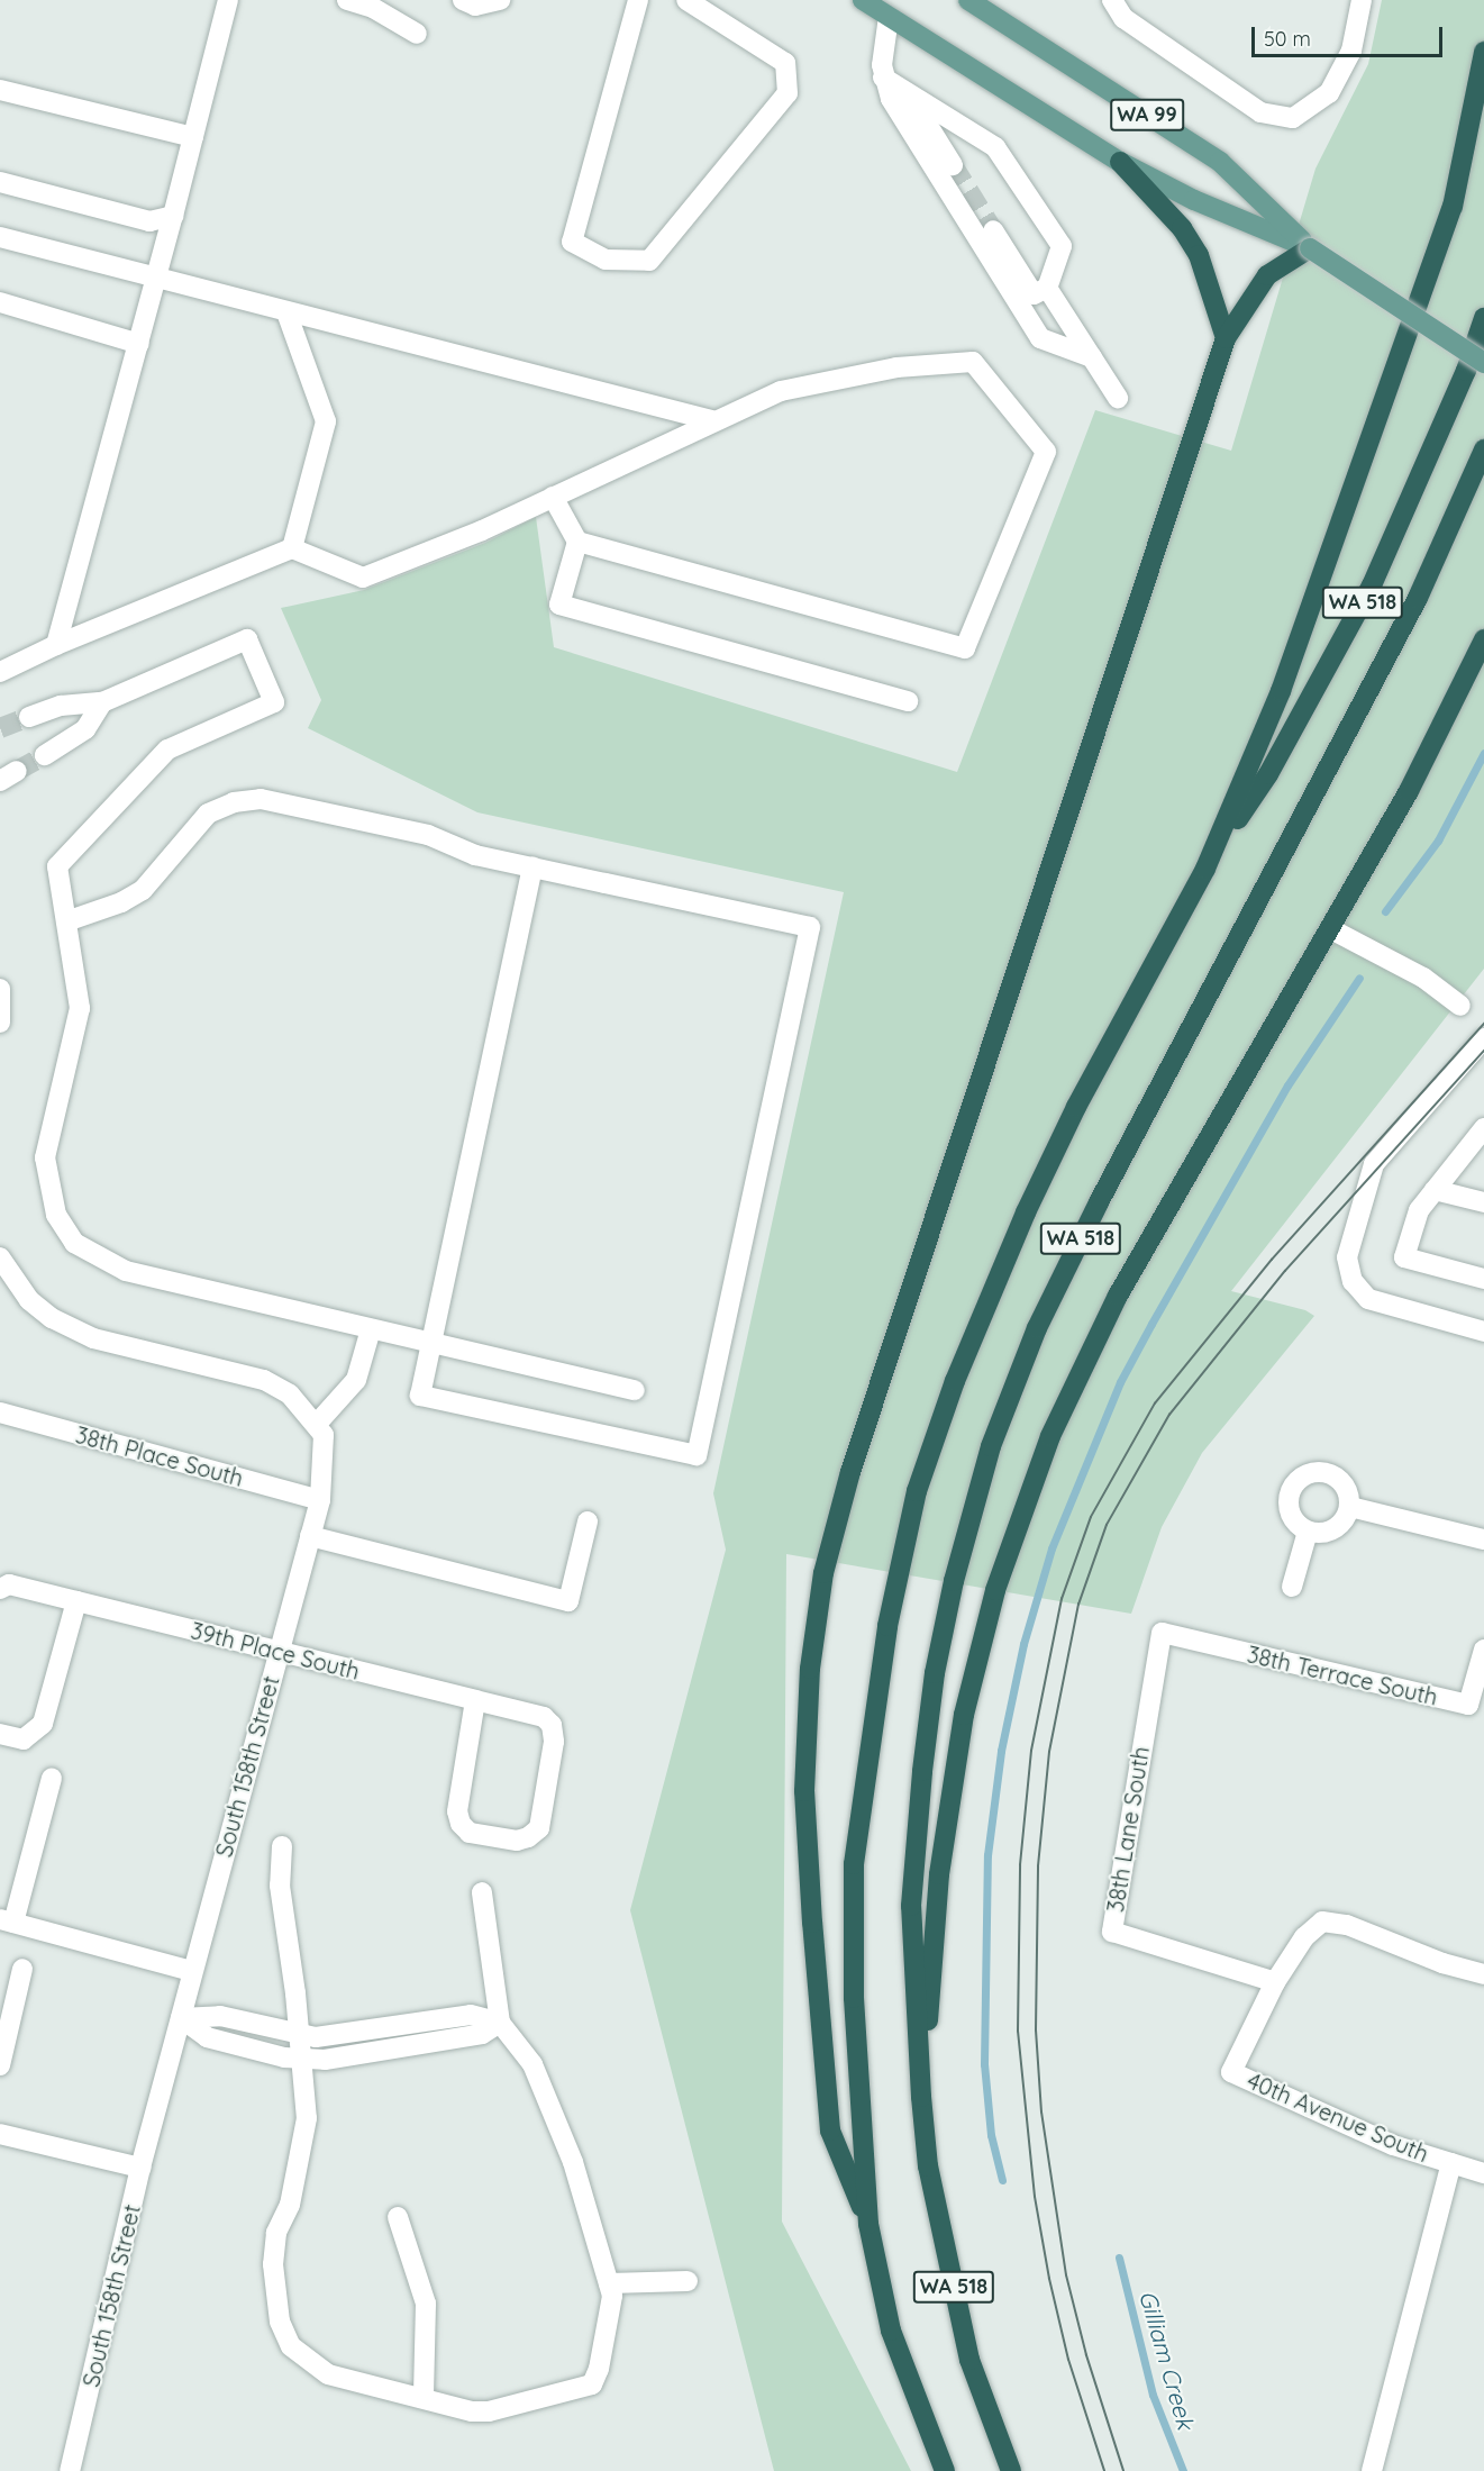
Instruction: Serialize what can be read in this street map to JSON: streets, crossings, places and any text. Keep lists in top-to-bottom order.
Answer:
{
  "streets": {
    "highway": ["WA 518"],
    "main road": ["WA 99"],
    "street": [
      "38th Place South",
      "39th Place South",
      "38th Terrace South",
      "South 158th Street",
      "38th Lane South",
      "40th Avenue South"
    ]
  },
  "crossings": [
    ["38th Place South", "South 158th Street"],
    ["39th Place South", "South 158th Street"],
    ["38th Terrace South", "38th Lane South"],
    ["38th Lane South", "40th Avenue South"]
  ],
  "water": ["Gilliam Creek"],
  "scale_bar": "50 m"
}
